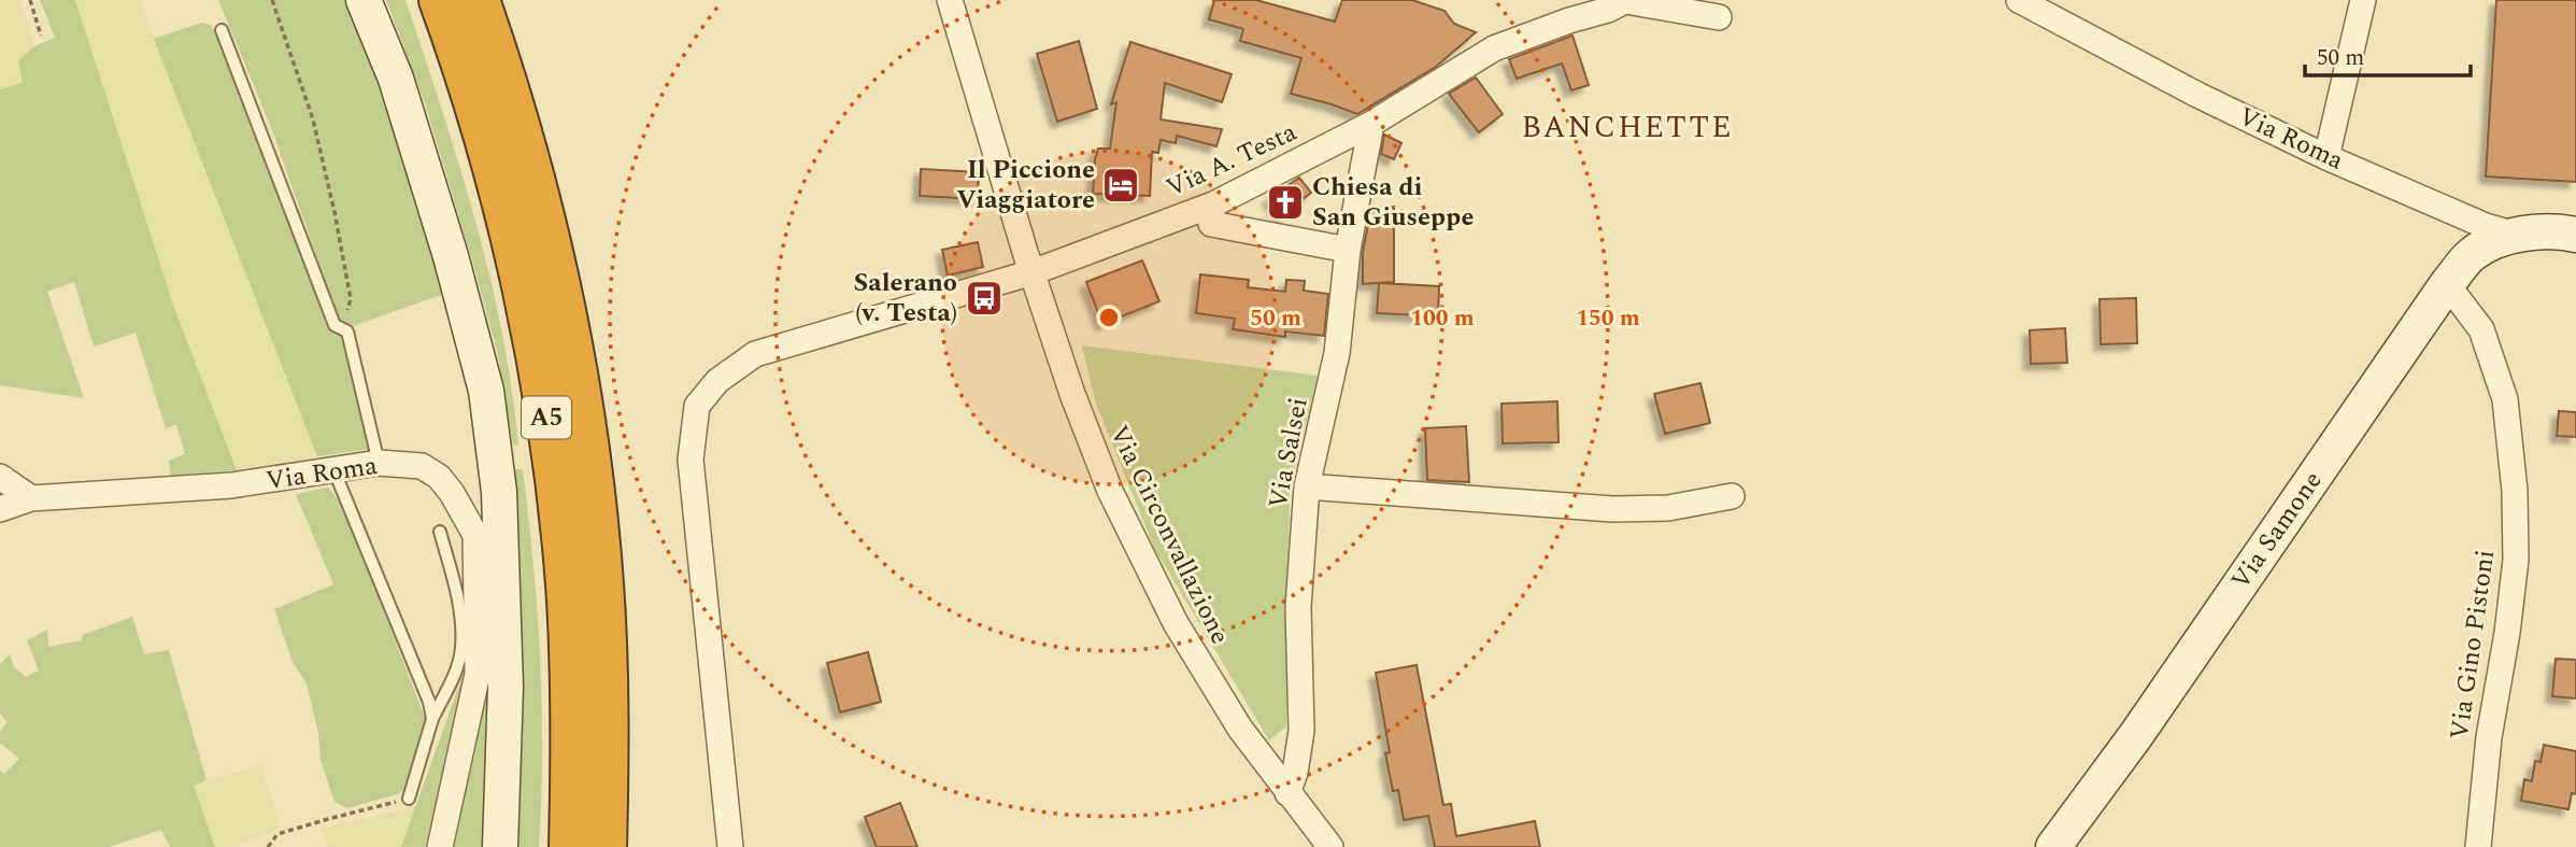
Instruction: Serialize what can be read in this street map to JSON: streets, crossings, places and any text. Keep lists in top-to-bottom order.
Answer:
{
  "streets": {
    "highway": ["A5"],
    "main road": ["Via Roma", "Via Samone"],
    "street": [
      "Via A. Testa",
      "Via Salsei",
      "Via Circonvallazione",
      "Via Gino Pistoni"
    ]
  },
  "crossings": [
    ["Via Roma", "Via Samone"],
    ["Via A. Testa", "Via Salsei"],
    ["Via A. Testa", "Via Circonvallazione"],
    ["Via Salsei", "Via Circonvallazione"],
    ["Via Samone", "Via Gino Pistoni"]
  ],
  "districts": ["BANCHETTE"],
  "places": {
    "hotel": ["Il Piccione Viaggiatore"],
    "church": ["Chiesa di San Giuseppe"],
    "bus stop": ["Salerano (v. Testa)"]
  },
  "scale_bar": "50 m",
  "rings": ["50 m", "100 m", "150 m"]
}
